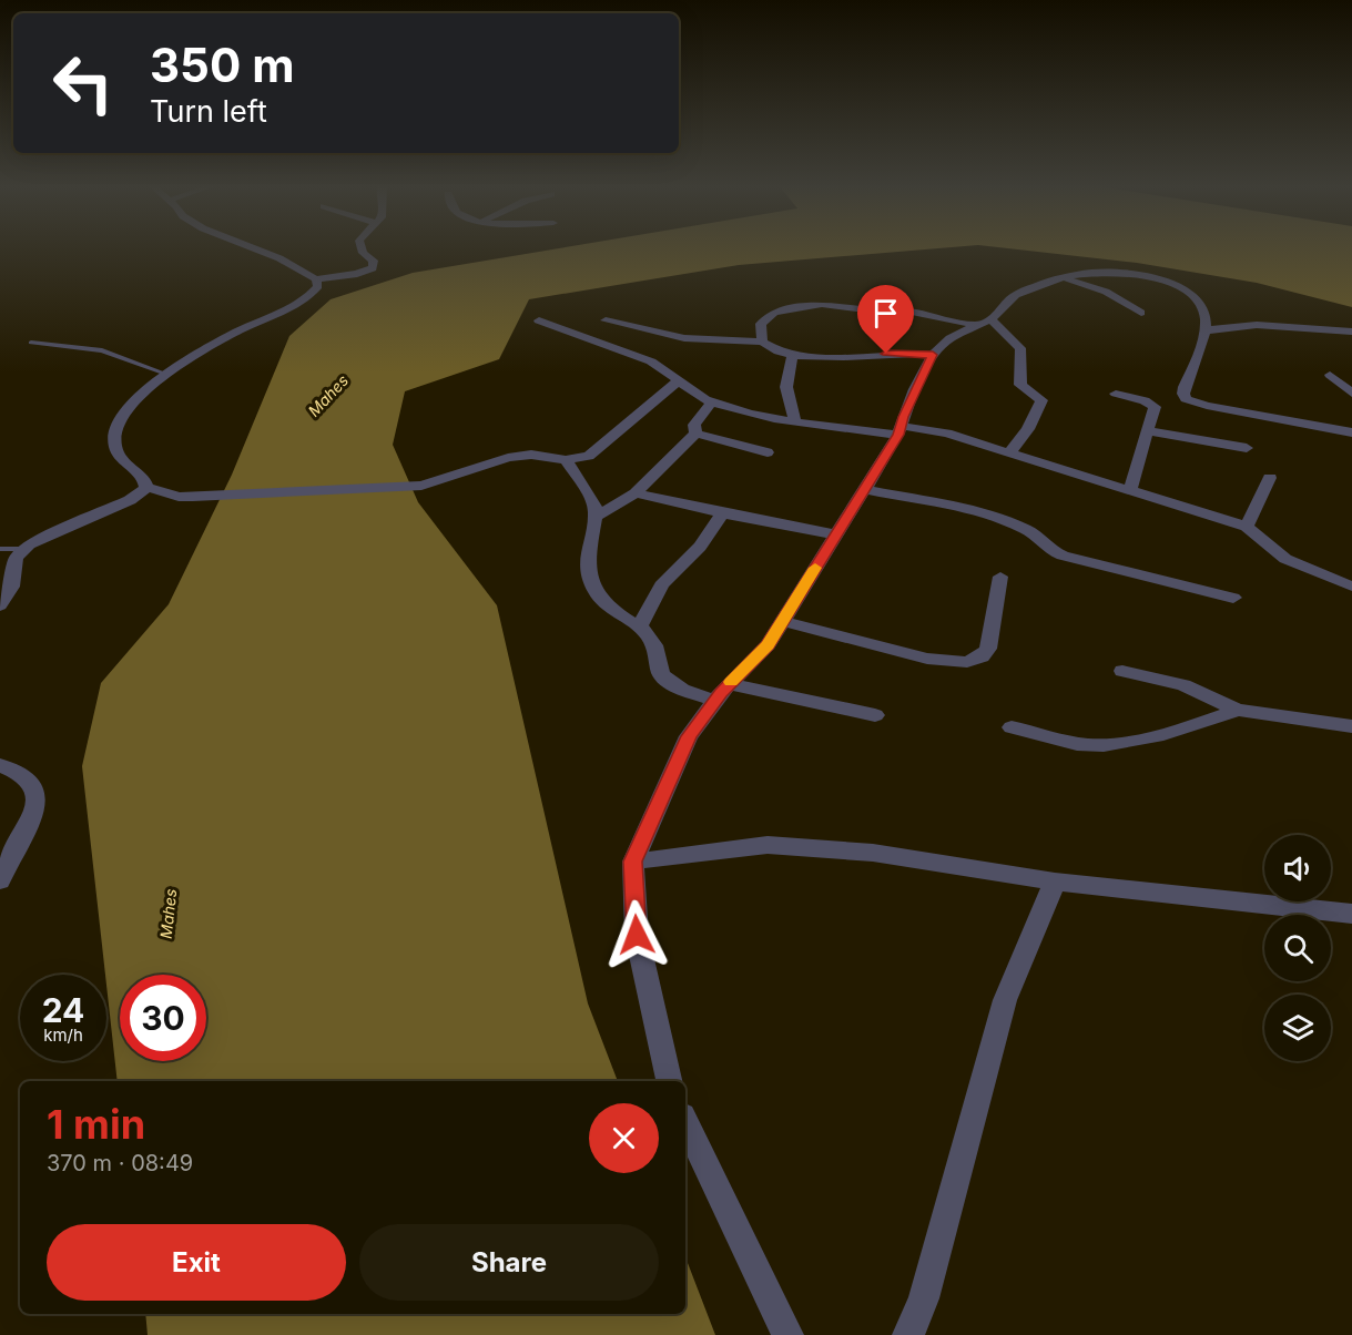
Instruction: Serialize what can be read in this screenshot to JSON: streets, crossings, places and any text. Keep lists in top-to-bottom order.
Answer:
{
  "water": ["Mahes"],
  "page": {
    "turn": ["350 m", "Turn left"],
    "speed": "24 km/h",
    "limit": "30",
    "heading": ["1 min", "370 m · 08:49"],
    "buttons": ["Exit", "Share"]
  }
}
